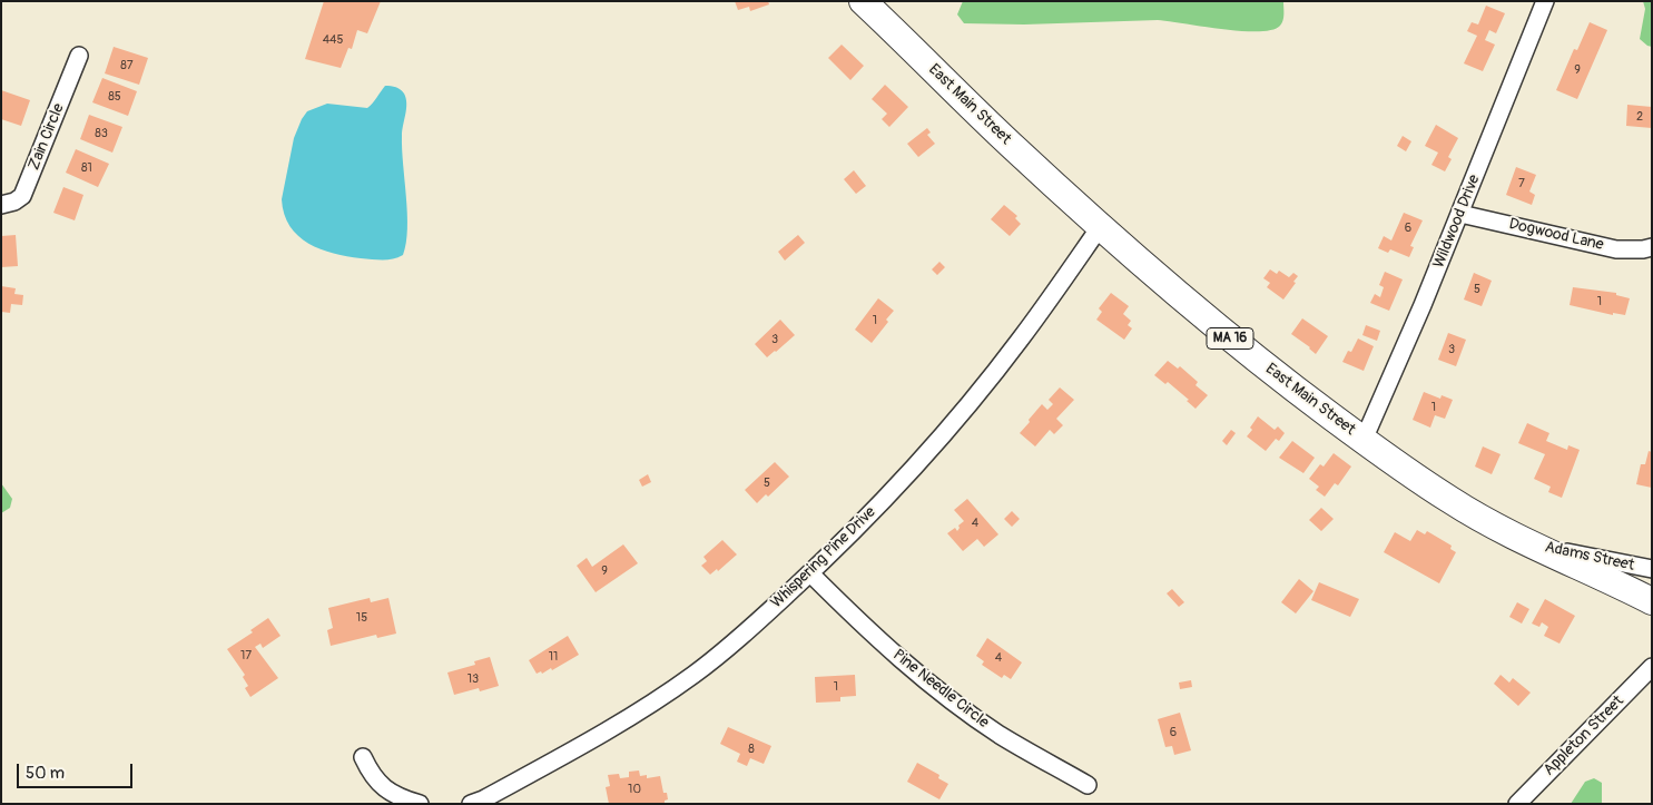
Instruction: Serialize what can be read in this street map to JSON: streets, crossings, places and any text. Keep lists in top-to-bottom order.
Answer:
{
  "streets": {
    "main road": ["East Main Street", "MA 16"],
    "street": [
      "Zain Circle",
      "Wildwood Drive",
      "Dogwood Lane",
      "Adams Street",
      "Whispering Pine Drive",
      "Pine Needle Circle",
      "Appleton Street"
    ]
  },
  "crossings": [
    ["East Main Street", "Wildwood Drive"],
    ["East Main Street", "Adams Street"],
    ["East Main Street", "Whispering Pine Drive"],
    ["Wildwood Drive", "Dogwood Lane"],
    ["Whispering Pine Drive", "Pine Needle Circle"]
  ],
  "house_numbers": [
    "445",
    "87",
    "9",
    "85",
    "2",
    "83",
    "81",
    "7",
    "6",
    "5",
    "1",
    "1",
    "3",
    "3",
    "1",
    "5",
    "4",
    "9",
    "15",
    "17",
    "11",
    "4",
    "13",
    "1",
    "6",
    "8",
    "10"
  ],
  "scale_bar": "50 m"
}
